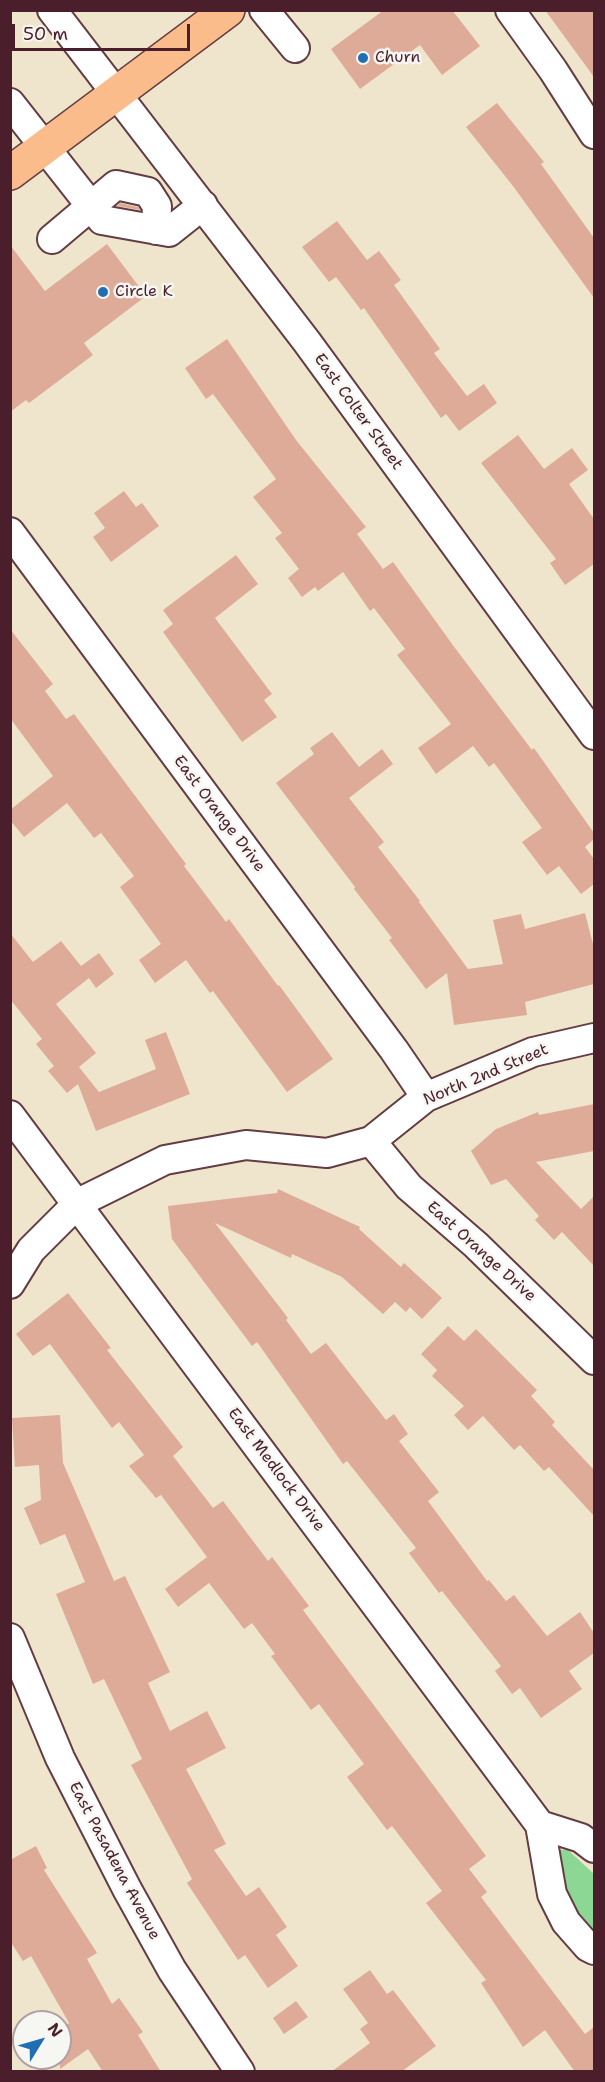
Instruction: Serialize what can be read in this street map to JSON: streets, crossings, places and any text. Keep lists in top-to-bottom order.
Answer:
{
  "streets": {
    "street": [
      "East Colter Street",
      "East Orange Drive",
      "North 2nd Street",
      "East Medlock Drive",
      "East Pasadena Avenue"
    ]
  },
  "crossings": [
    ["East Orange Drive", "North 2nd Street"],
    ["North 2nd Street", "East Medlock Drive"]
  ],
  "places": ["Churn", "Circle K"],
  "scale_bar": "50 m",
  "north": "top right"
}
